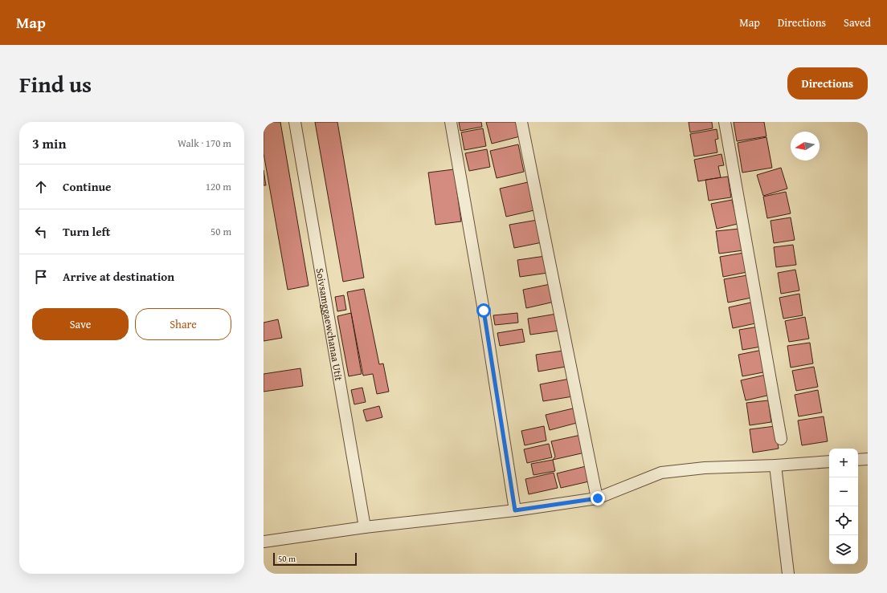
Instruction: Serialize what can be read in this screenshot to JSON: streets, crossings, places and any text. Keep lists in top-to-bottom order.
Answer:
{
  "streets": {
    "street": ["Soivsamggaewchanaa Utit"]
  },
  "scale_bar": "50 m",
  "north": "left",
  "page": {
    "header": "Map",
    "nav": ["Map", "Directions", "Saved"],
    "title": "Find us",
    "buttons": [
      "Directions",
      ["Save", "Share"]
    ],
    "heading": ["3 min", "Walk · 170 m"],
    "list": [
      ["Continue", "120 m"],
      ["Turn left", "50 m"],
      "Arrive at destination"
    ],
    "map_buttons": ["+", "−"],
    "scale": "50 m"
  }
}
